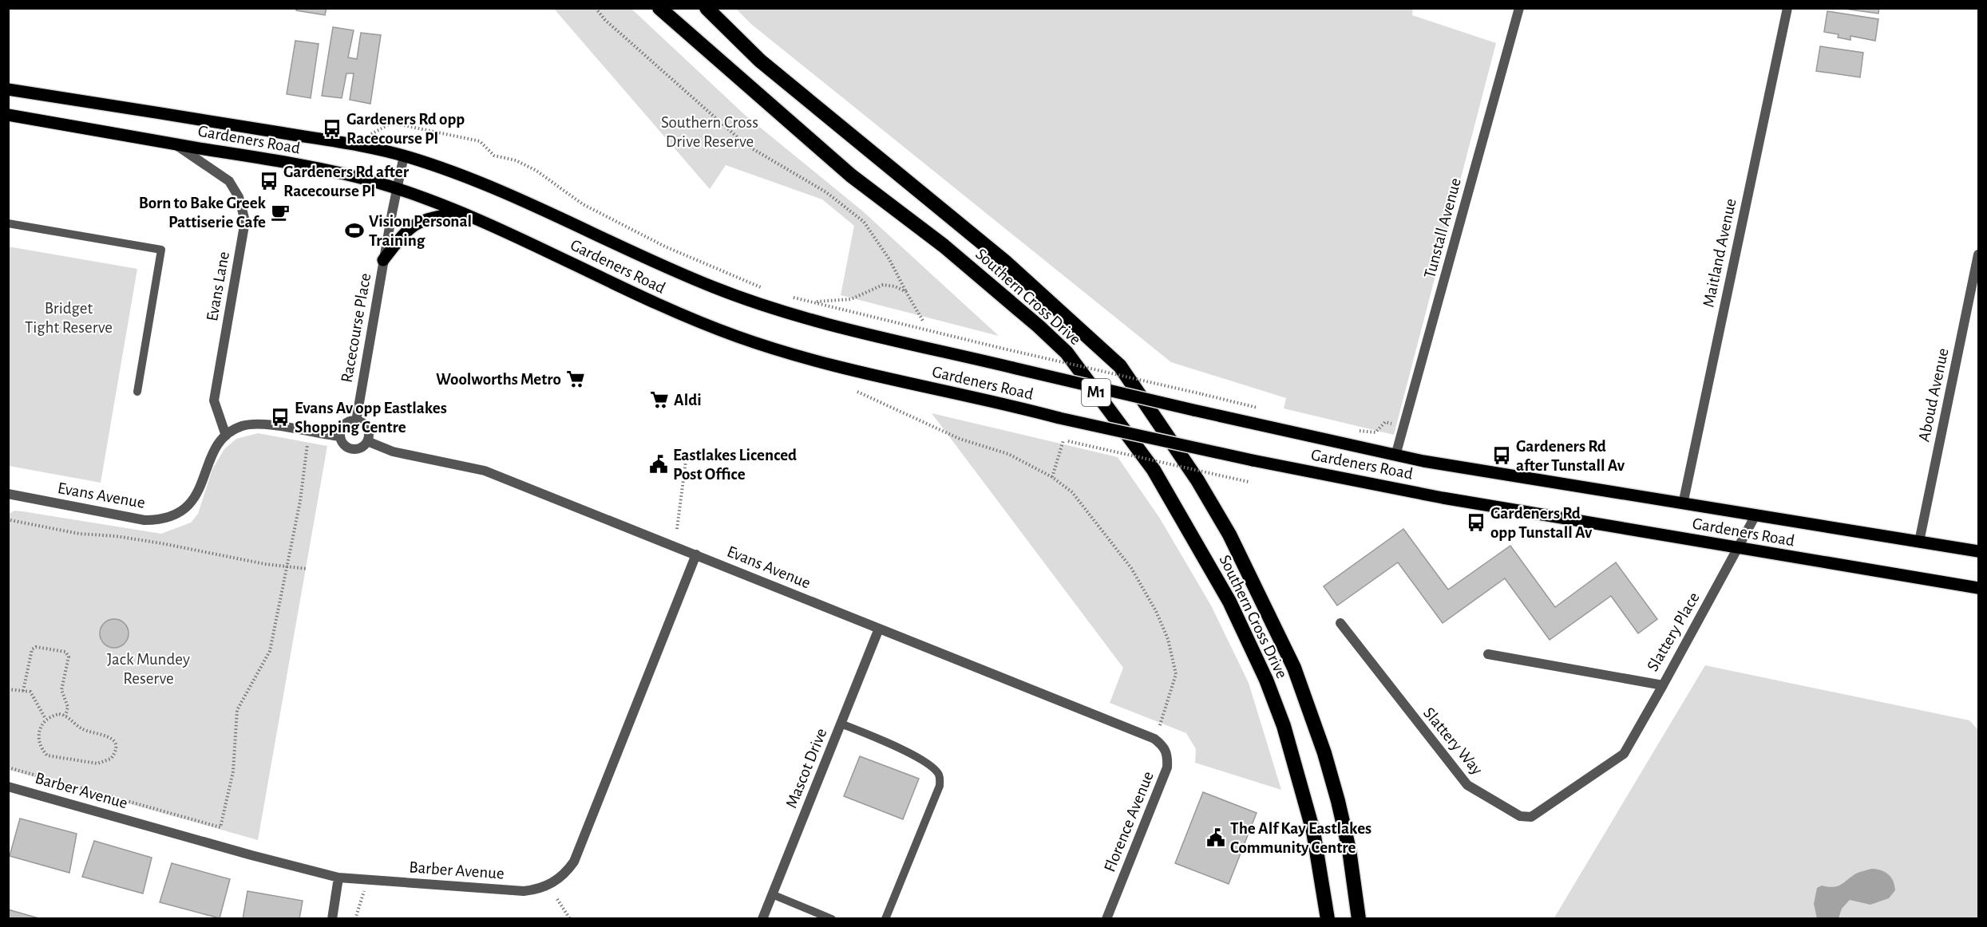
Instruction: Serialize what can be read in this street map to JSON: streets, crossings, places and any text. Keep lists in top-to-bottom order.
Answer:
{
  "streets": {
    "highway": ["Southern Cross Drive", "M1"],
    "main road": ["Gardeners Road"],
    "street": [
      "Tunstall Avenue",
      "Maitland Avenue",
      "Evans Lane",
      "Racecourse Place",
      "Aboud Avenue",
      "Evans Avenue",
      "Slattery Place",
      "Slattery Way",
      "Mascot Drive",
      "Barber Avenue",
      "Florence Avenue"
    ]
  },
  "crossings": [
    ["Gardeners Road", "Tunstall Avenue"],
    ["Gardeners Road", "Maitland Avenue"],
    ["Gardeners Road", "Evans Lane"],
    ["Gardeners Road", "Racecourse Place"],
    ["Gardeners Road", "Aboud Avenue"],
    ["Gardeners Road", "Slattery Place"],
    ["Evans Lane", "Evans Avenue"],
    ["Racecourse Place", "Evans Avenue"],
    ["Evans Avenue", "Mascot Drive"],
    ["Evans Avenue", "Barber Avenue"],
    ["Evans Avenue", "Florence Avenue"],
    ["Slattery Place", "Slattery Way"]
  ],
  "parks": ["Southern Cross Drive Reserve", "Bridget Tight Reserve", "Jack Mundey Reserve"],
  "places": {
    "bus stop": [
      "Gardeners Rd opp Racecourse Pl",
      "Gardeners Rd after Racecourse Pl",
      "Evans Av opp Eastlakes Shopping Centre",
      "Gardeners Rd after Tunstall Av",
      "Gardeners Rd opp Tunstall Av"
    ],
    "cafe": ["Born to Bake Greek Pattiserie Cafe"],
    "sports": ["Vision Personal Training"],
    "supermarket": ["Woolworths Metro", "Aldi"],
    "public building": ["Eastlakes Licenced Post Office", "The Alf Kay Eastlakes Community Centre"]
  }
}
